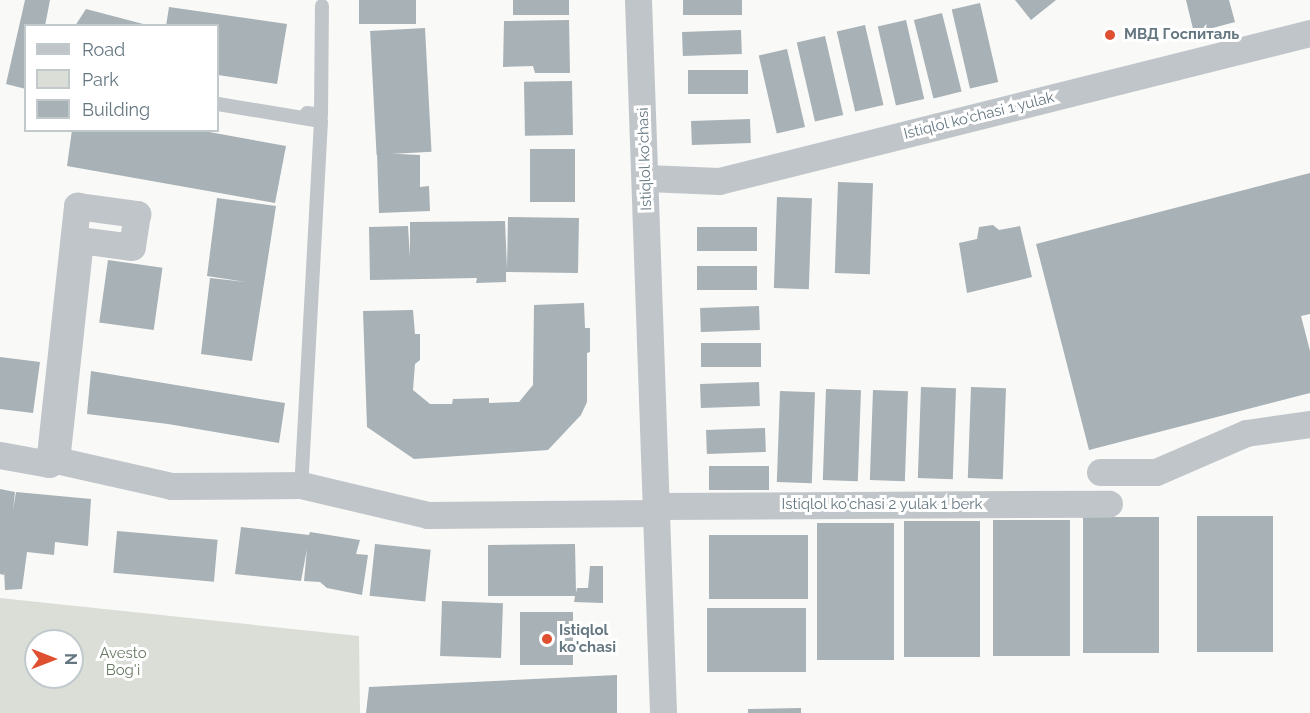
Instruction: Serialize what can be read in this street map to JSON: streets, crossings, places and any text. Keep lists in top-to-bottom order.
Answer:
{
  "streets": {
    "street": ["Istiqlol ko'chasi 1 yulak", "Istiqlol ko'chasi", "Istiqlol ko'chasi 2 yulak 1 berk"]
  },
  "crossings": [
    ["Istiqlol ko'chasi 1 yulak", "Istiqlol ko'chasi"],
    ["Istiqlol ko'chasi", "Istiqlol ko'chasi 2 yulak 1 berk"]
  ],
  "parks": ["Avesto Bog'i"],
  "places": ["МВД Госпиталь", "Istiqlol ko'chasi"],
  "legend": ["Road", "Park", "Building"],
  "north": "right"
}
